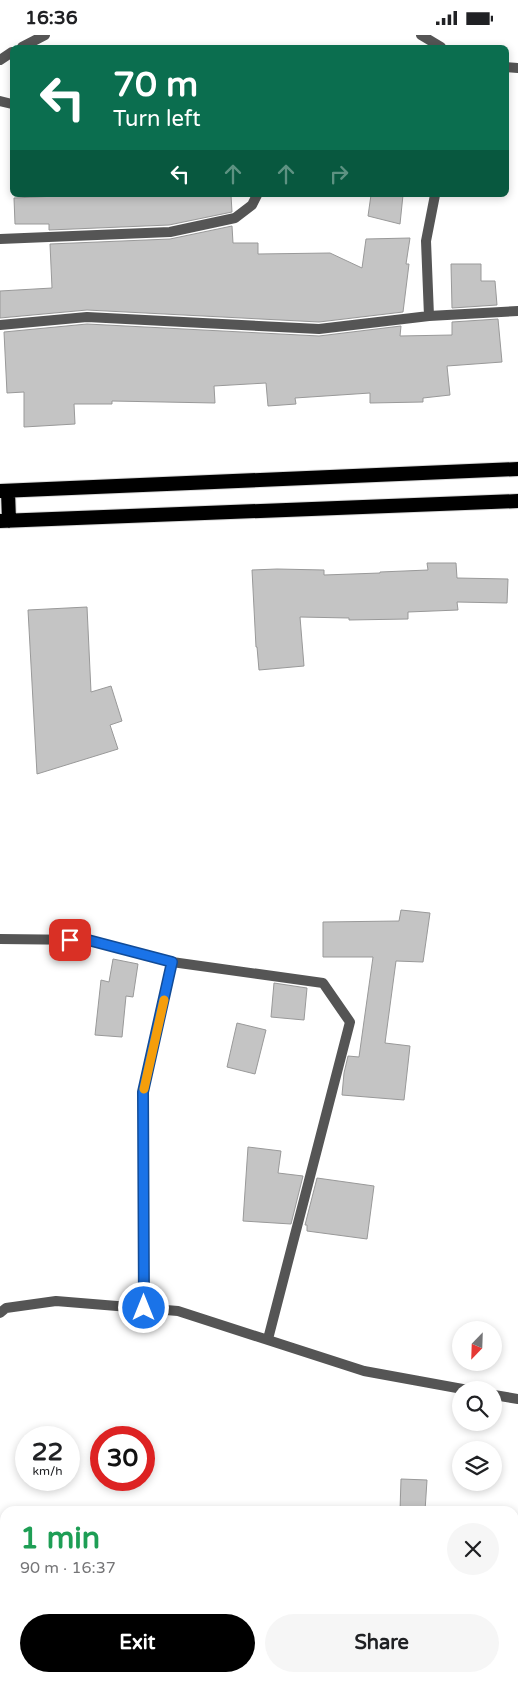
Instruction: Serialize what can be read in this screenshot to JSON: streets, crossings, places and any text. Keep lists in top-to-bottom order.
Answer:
{
  "north": "bottom left",
  "page": {
    "status": "16:36",
    "turn": ["70 m", "Turn left"],
    "speed": "22 km/h",
    "limit": "30",
    "heading": ["1 min", "90 m · 16:37"],
    "buttons": ["Exit", "Share"]
  }
}
